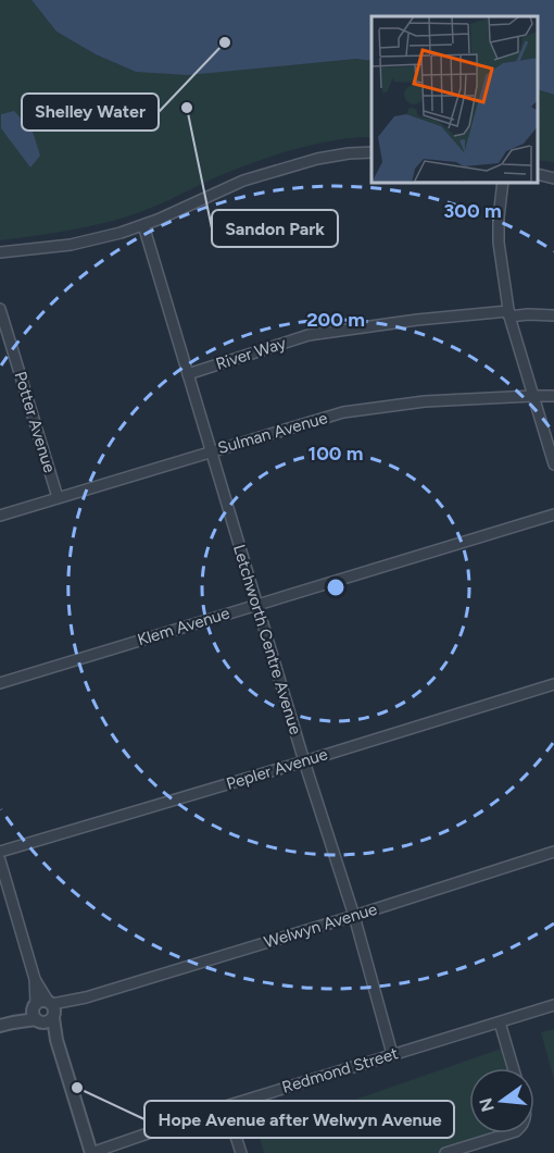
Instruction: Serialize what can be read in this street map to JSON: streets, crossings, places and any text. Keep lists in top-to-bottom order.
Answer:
{
  "streets": {
    "street": [
      "River Way",
      "Potter Avenue",
      "Sulman Avenue",
      "Klem Avenue",
      "Letchworth Centre Avenue",
      "Pepler Avenue",
      "Welwyn Avenue",
      "Redmond Street"
    ]
  },
  "crossings": [
    ["River Way", "Letchworth Centre Avenue"],
    ["Potter Avenue", "Sulman Avenue"],
    ["Sulman Avenue", "Letchworth Centre Avenue"],
    ["Klem Avenue", "Letchworth Centre Avenue"],
    ["Letchworth Centre Avenue", "Pepler Avenue"],
    ["Letchworth Centre Avenue", "Welwyn Avenue"],
    ["Letchworth Centre Avenue", "Redmond Street"]
  ],
  "places": ["Shelley Water", "Sandon Park", "Hope Avenue after Welwyn Avenue"],
  "north": "left",
  "rings": ["300 m", "200 m", "100 m"]
}
